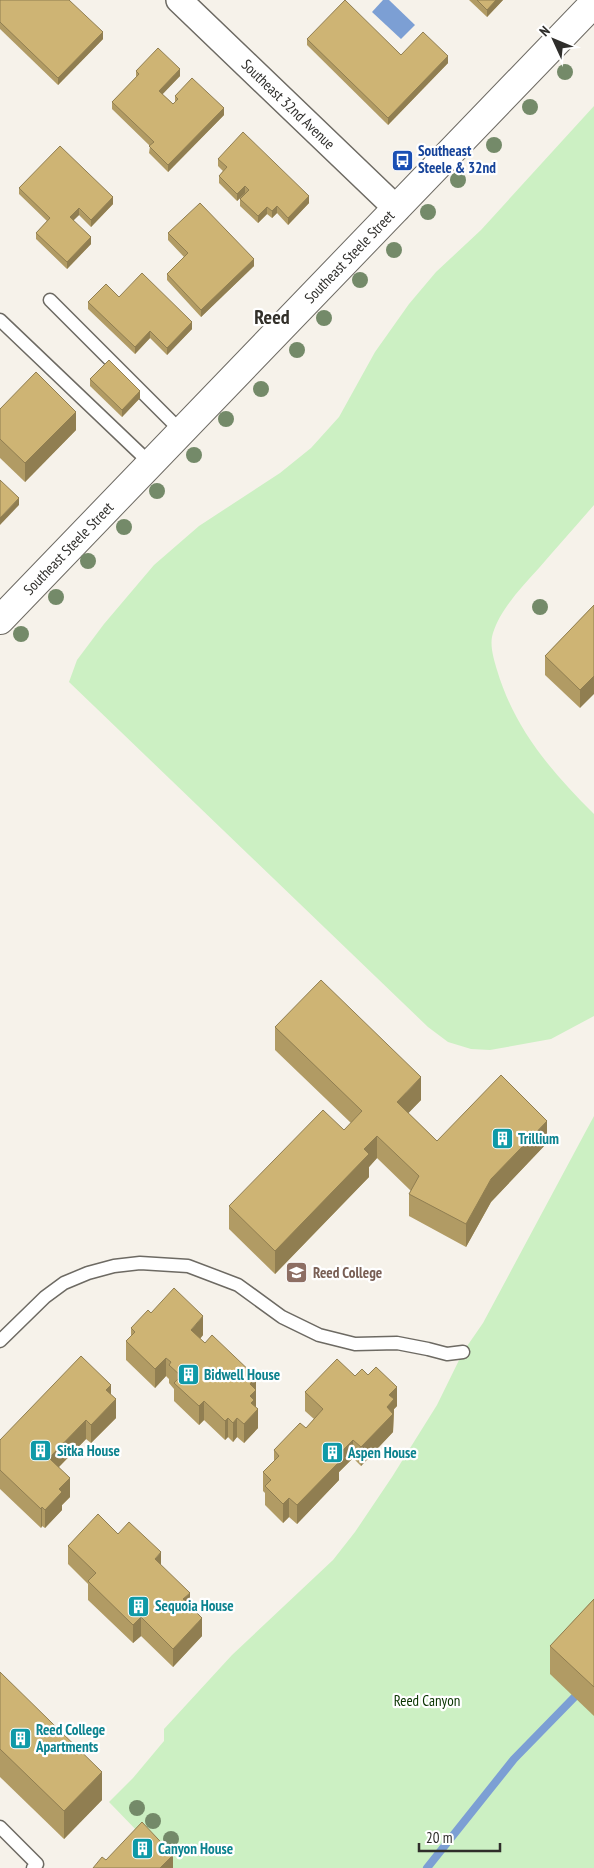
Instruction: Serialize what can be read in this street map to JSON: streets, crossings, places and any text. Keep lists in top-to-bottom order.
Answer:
{
  "streets": {
    "street": ["Southeast 32nd Avenue", "Southeast Steele Street"]
  },
  "crossings": [
    ["Southeast 32nd Avenue", "Southeast Steele Street"]
  ],
  "districts": ["Reed"],
  "parks": ["Reed Canyon"],
  "places": {
    "bus stop": ["Southeast Steele & 32nd"],
    "building": [
      "Trillium",
      "Bidwell House",
      "Sitka House",
      "Aspen House",
      "Sequoia House",
      "Reed College Apartments",
      "Canyon House"
    ],
    "school or university": ["Reed College"]
  },
  "scale_bar": "20 m",
  "north": "top left"
}
